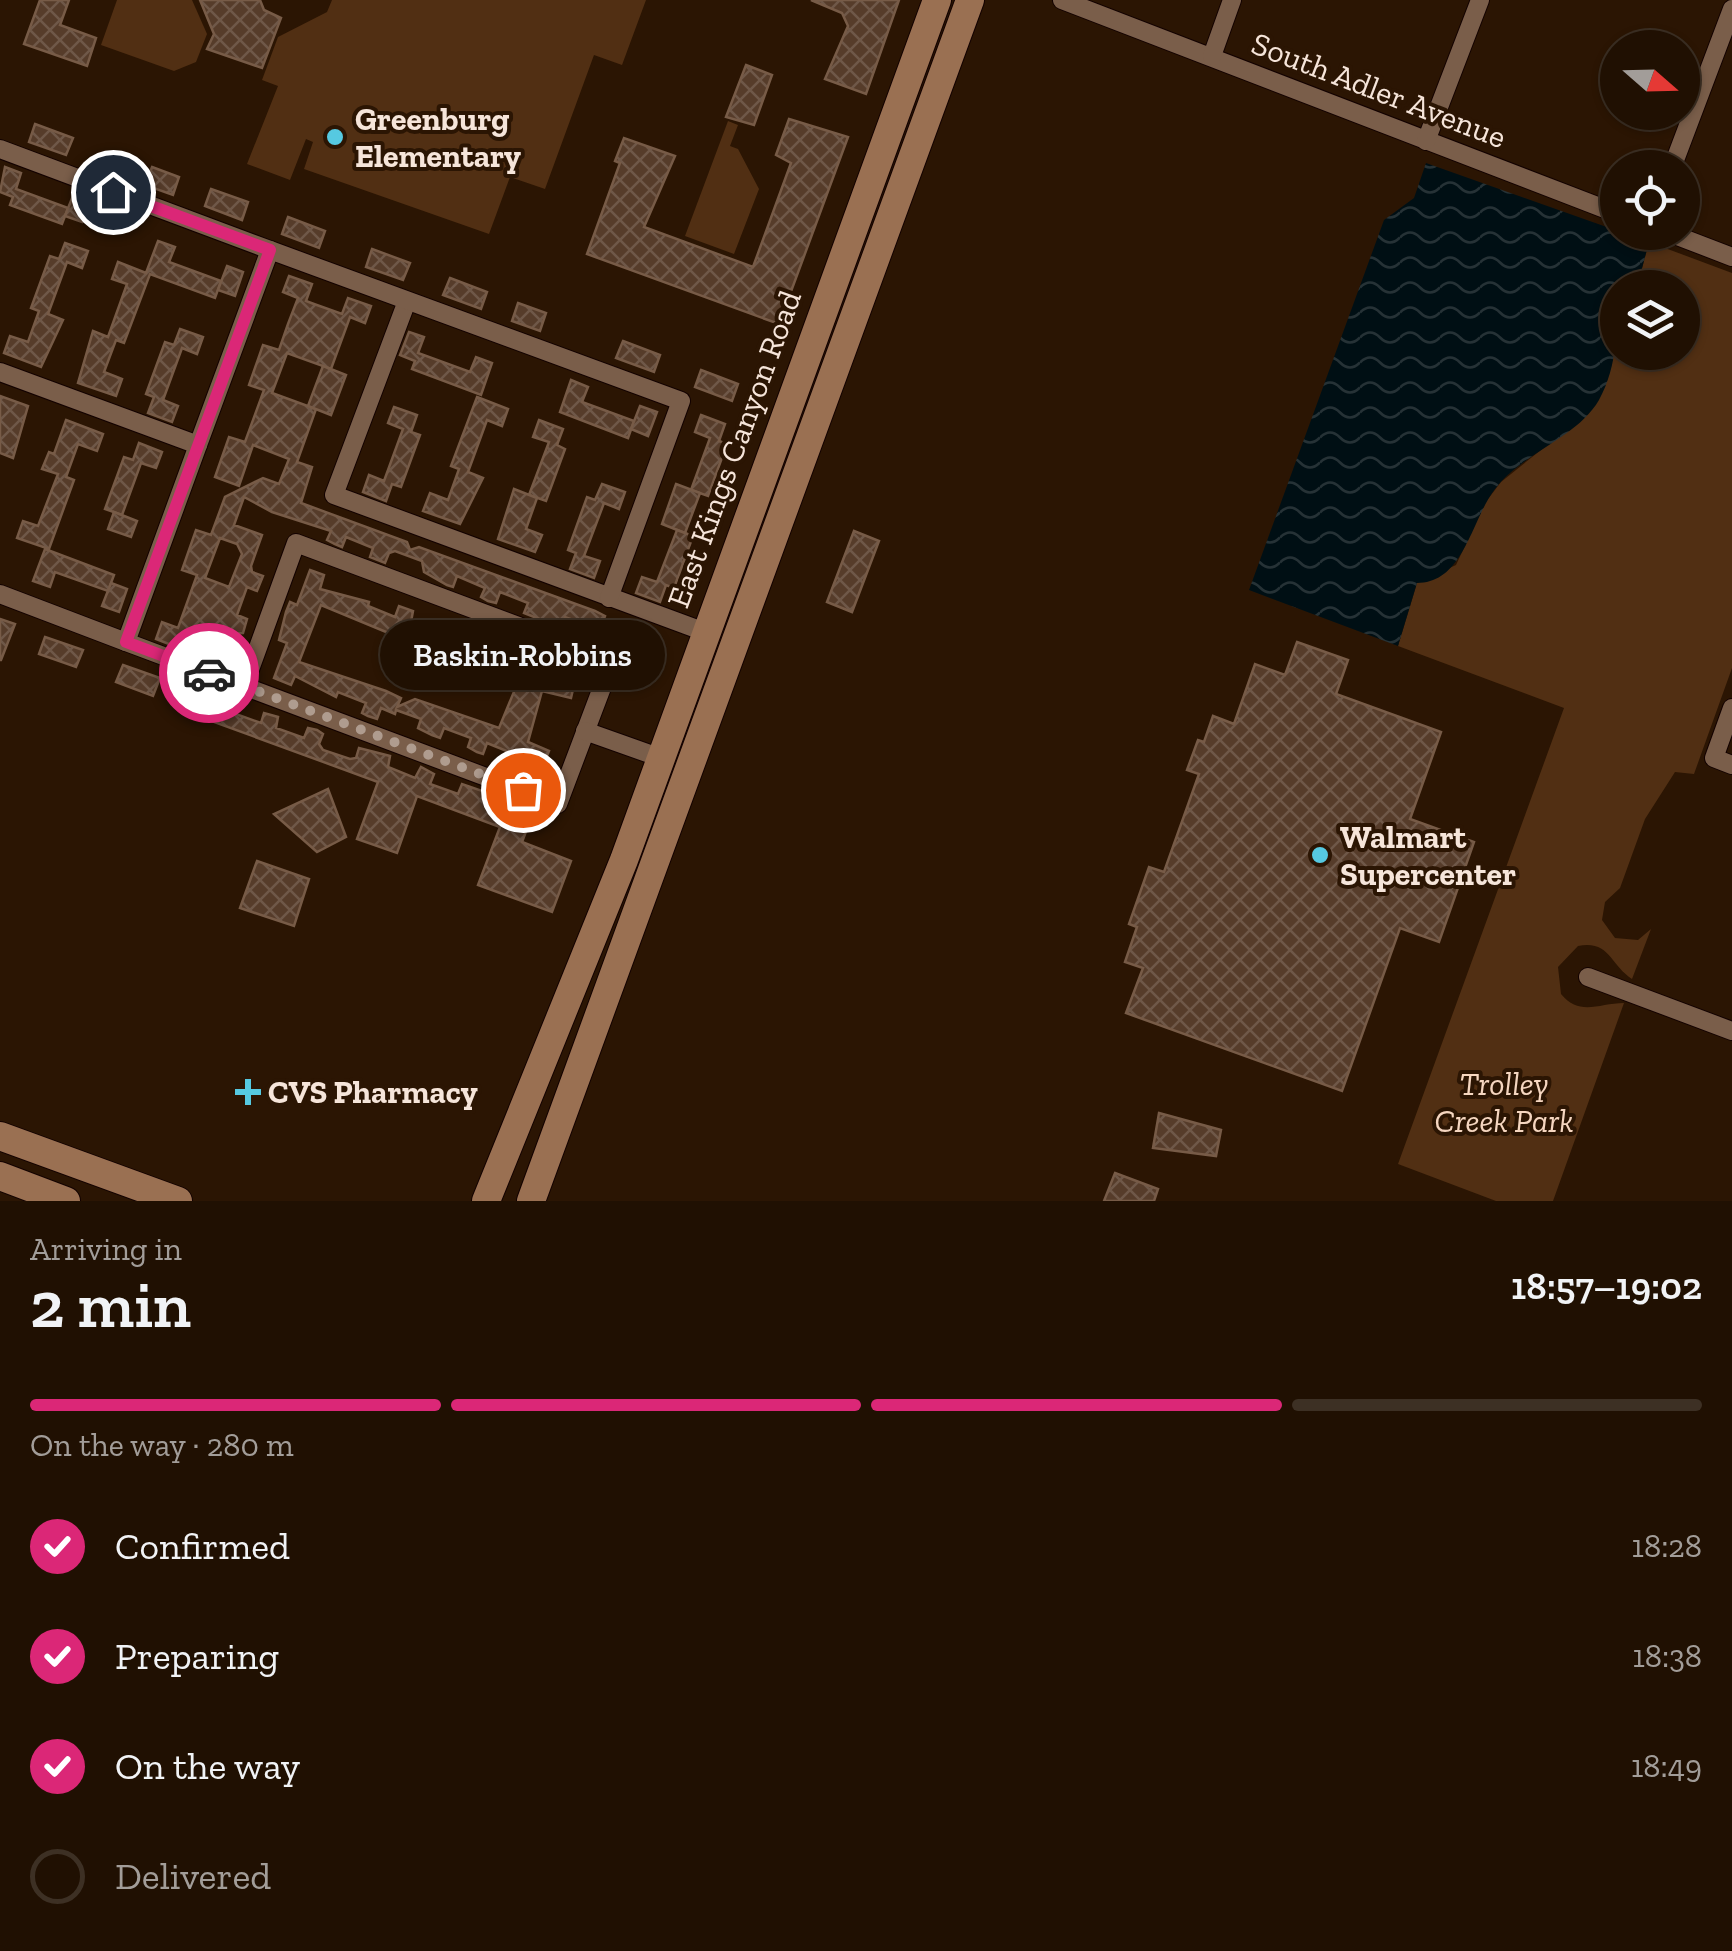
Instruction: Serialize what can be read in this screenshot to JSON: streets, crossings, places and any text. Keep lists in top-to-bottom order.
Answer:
{
  "streets": {
    "main road": ["East Kings Canyon Road"],
    "street": ["South Adler Avenue"]
  },
  "parks": ["Trolley Creek Park"],
  "places": {
    "other": ["Greenburg Elementary", "Baskin-Robbins", "Walmart Supercenter"],
    "health": ["CVS Pharmacy"]
  },
  "north": "right",
  "page": {
    "bubble": "Baskin-Robbins",
    "heading": ["2 min", "Arriving in", "18:57–19:02"],
    "bar": "On the way · 280 m",
    "list": [
      ["Confirmed", "18:28"],
      ["Preparing", "18:38"],
      ["On the way", "18:49"],
      "Delivered"
    ]
  }
}
